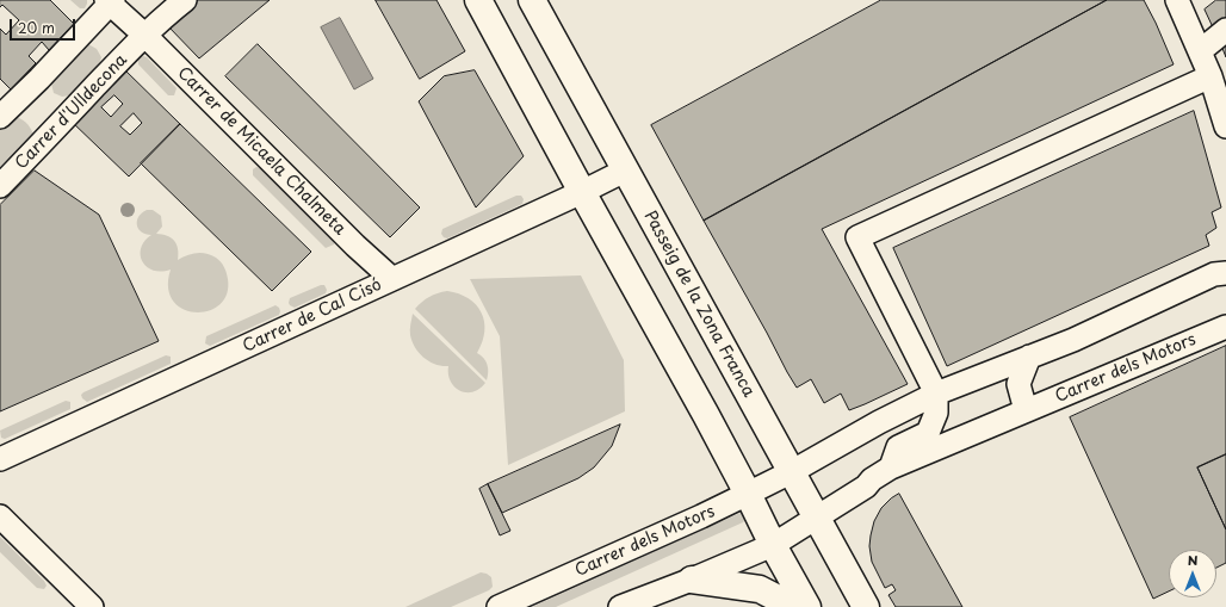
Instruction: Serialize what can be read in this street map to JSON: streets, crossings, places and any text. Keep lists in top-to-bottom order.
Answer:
{
  "streets": {
    "main road": ["Passeig de la Zona Franca"],
    "street": [
      "Carrer d'Ulldecona",
      "Carrer de Micaela Chalmeta",
      "Carrer de Cal Cisó",
      "Carrer dels Motors"
    ]
  },
  "crossings": [
    ["Carrer d'Ulldecona", "Carrer de Micaela Chalmeta"],
    ["Carrer de Micaela Chalmeta", "Carrer de Cal Cisó"],
    ["Passeig de la Zona Franca", "Carrer de Cal Cisó"],
    ["Passeig de la Zona Franca", "Carrer dels Motors"]
  ],
  "scale_bar": "20 m",
  "north": "top"
}
